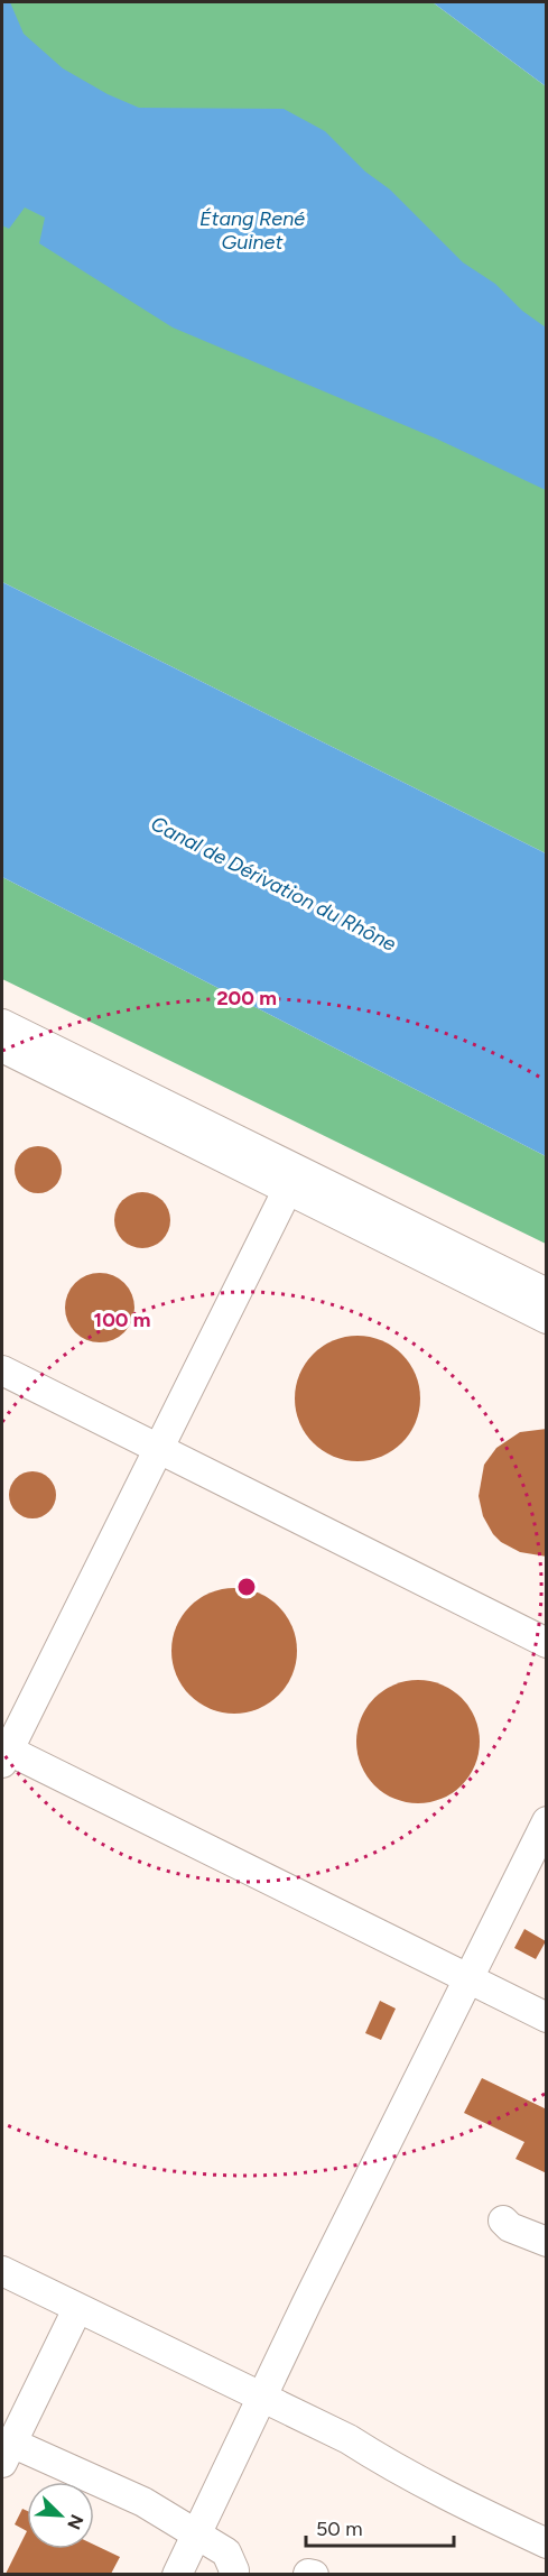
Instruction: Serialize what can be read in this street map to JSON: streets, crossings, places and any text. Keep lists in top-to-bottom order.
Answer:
{
  "water": ["Étang René Guinet", "Canal de Dérivation du Rhône"],
  "scale_bar": "50 m",
  "north": "bottom right",
  "rings": ["200 m", "100 m"]
}
